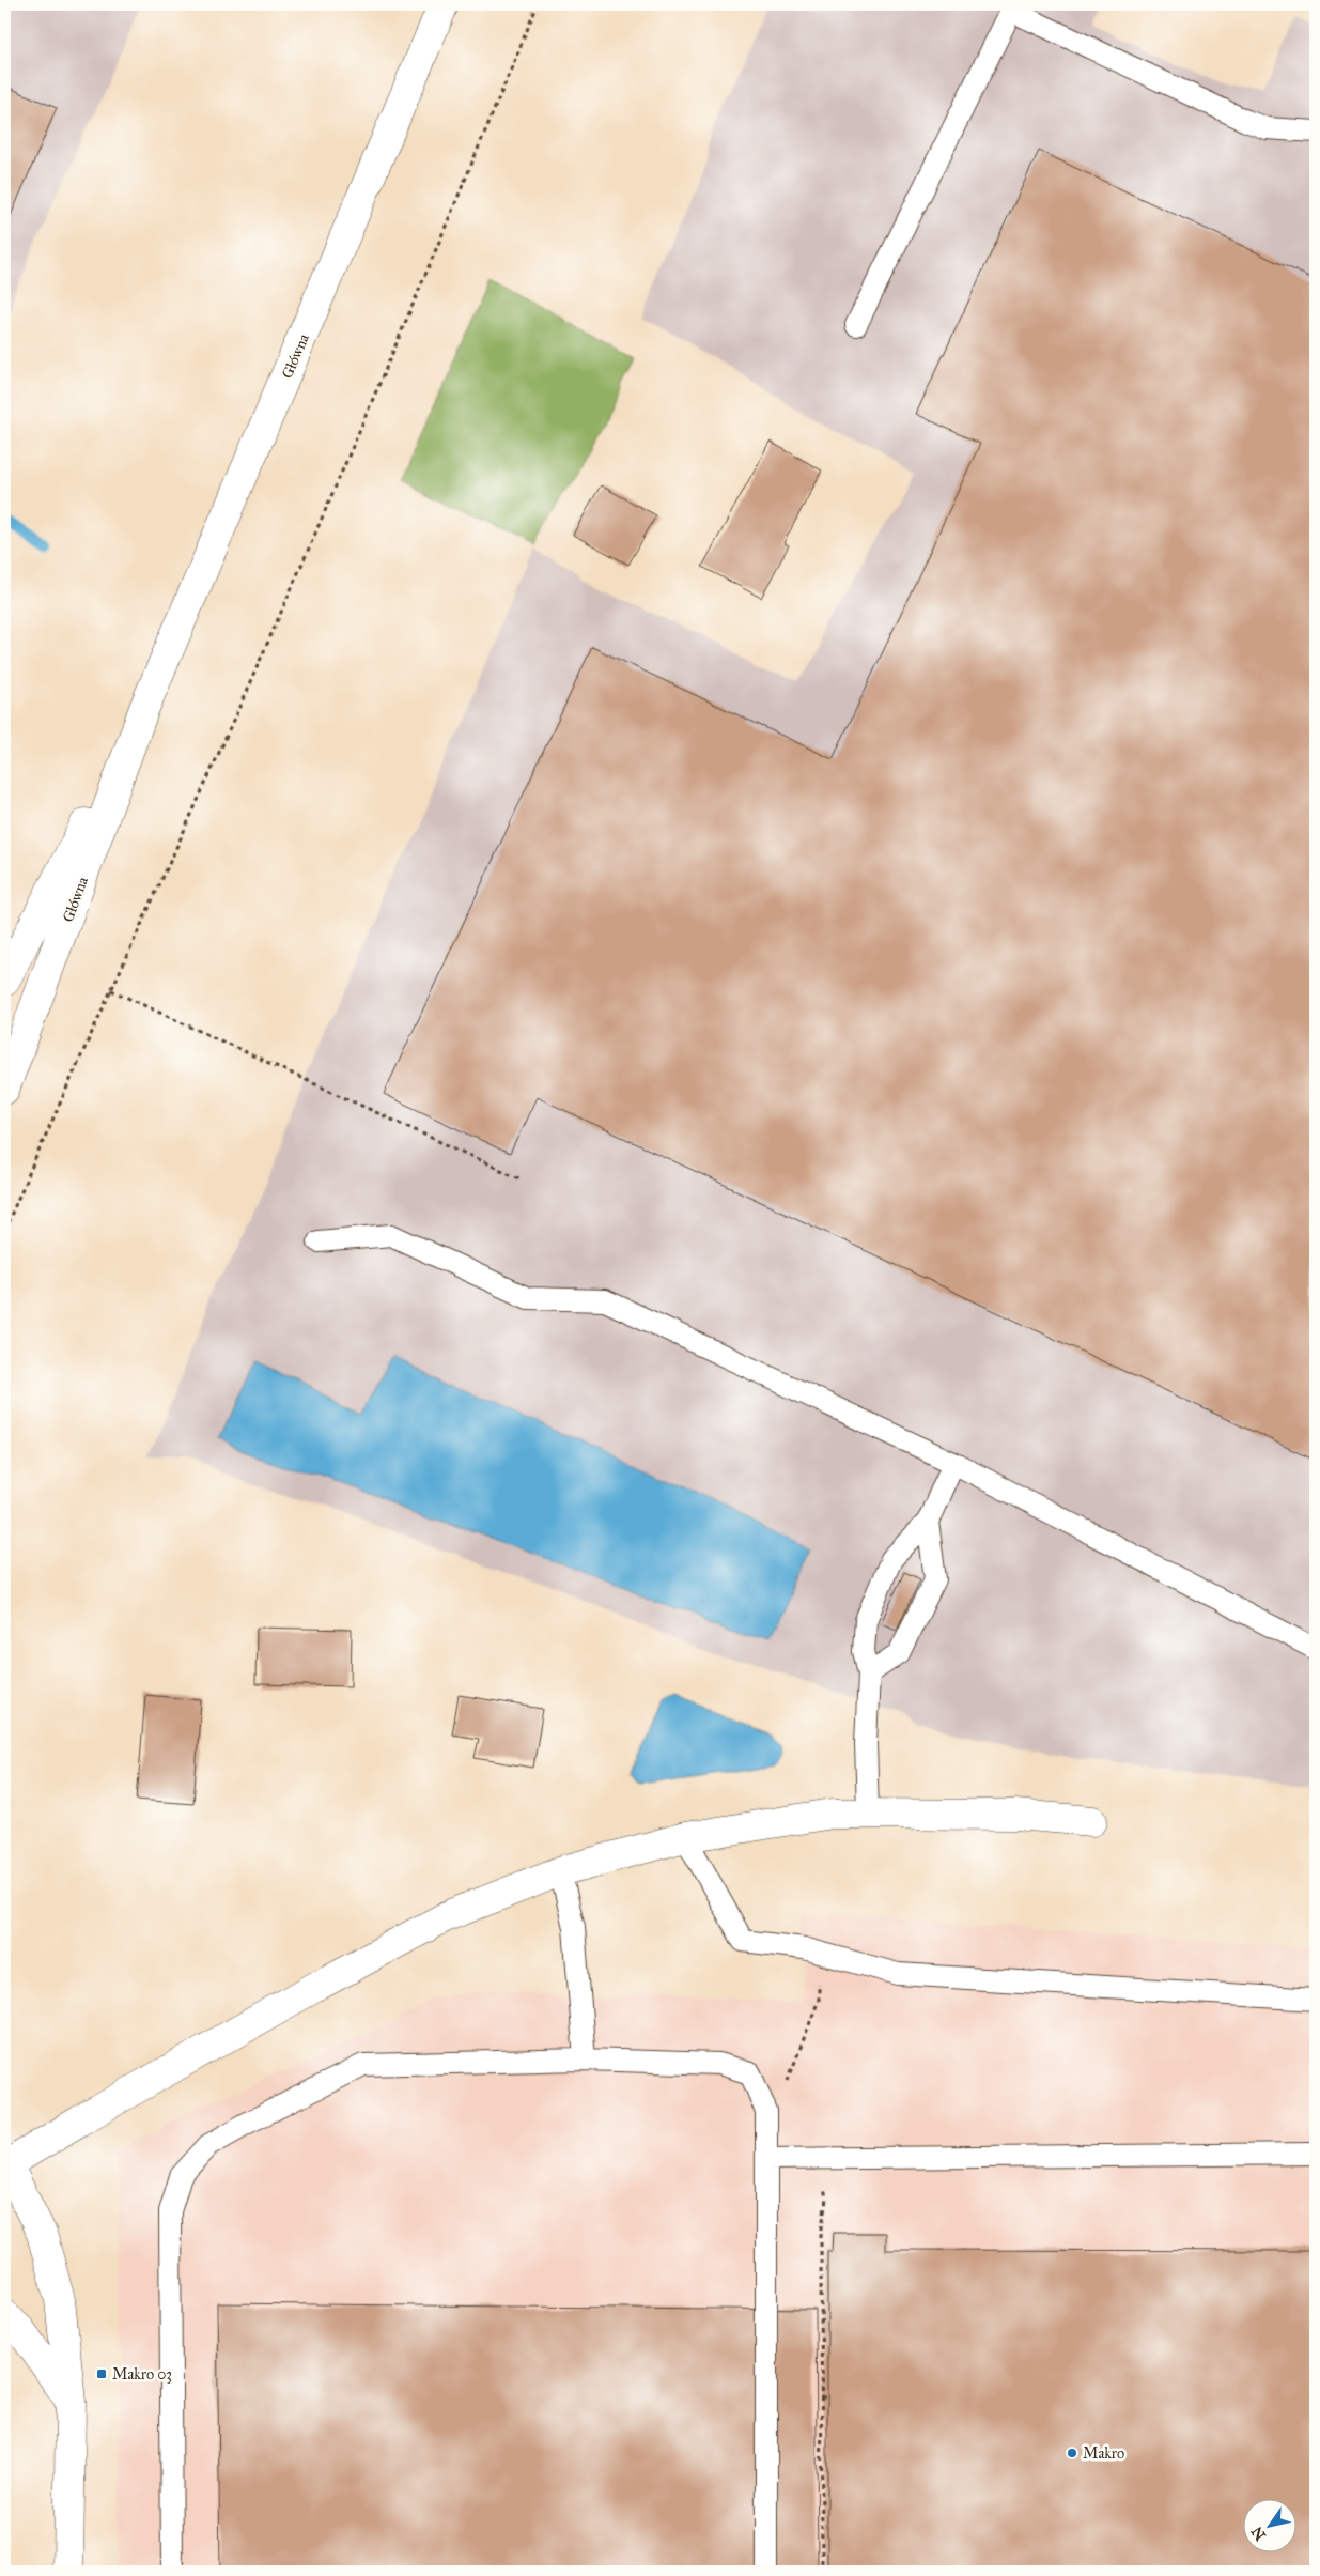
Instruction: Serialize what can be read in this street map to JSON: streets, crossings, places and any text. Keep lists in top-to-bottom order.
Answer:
{
  "streets": {
    "street": ["Główna"]
  },
  "places": {
    "transit": ["Makro 03"],
    "other": ["Makro"]
  },
  "north": "bottom left"
}
